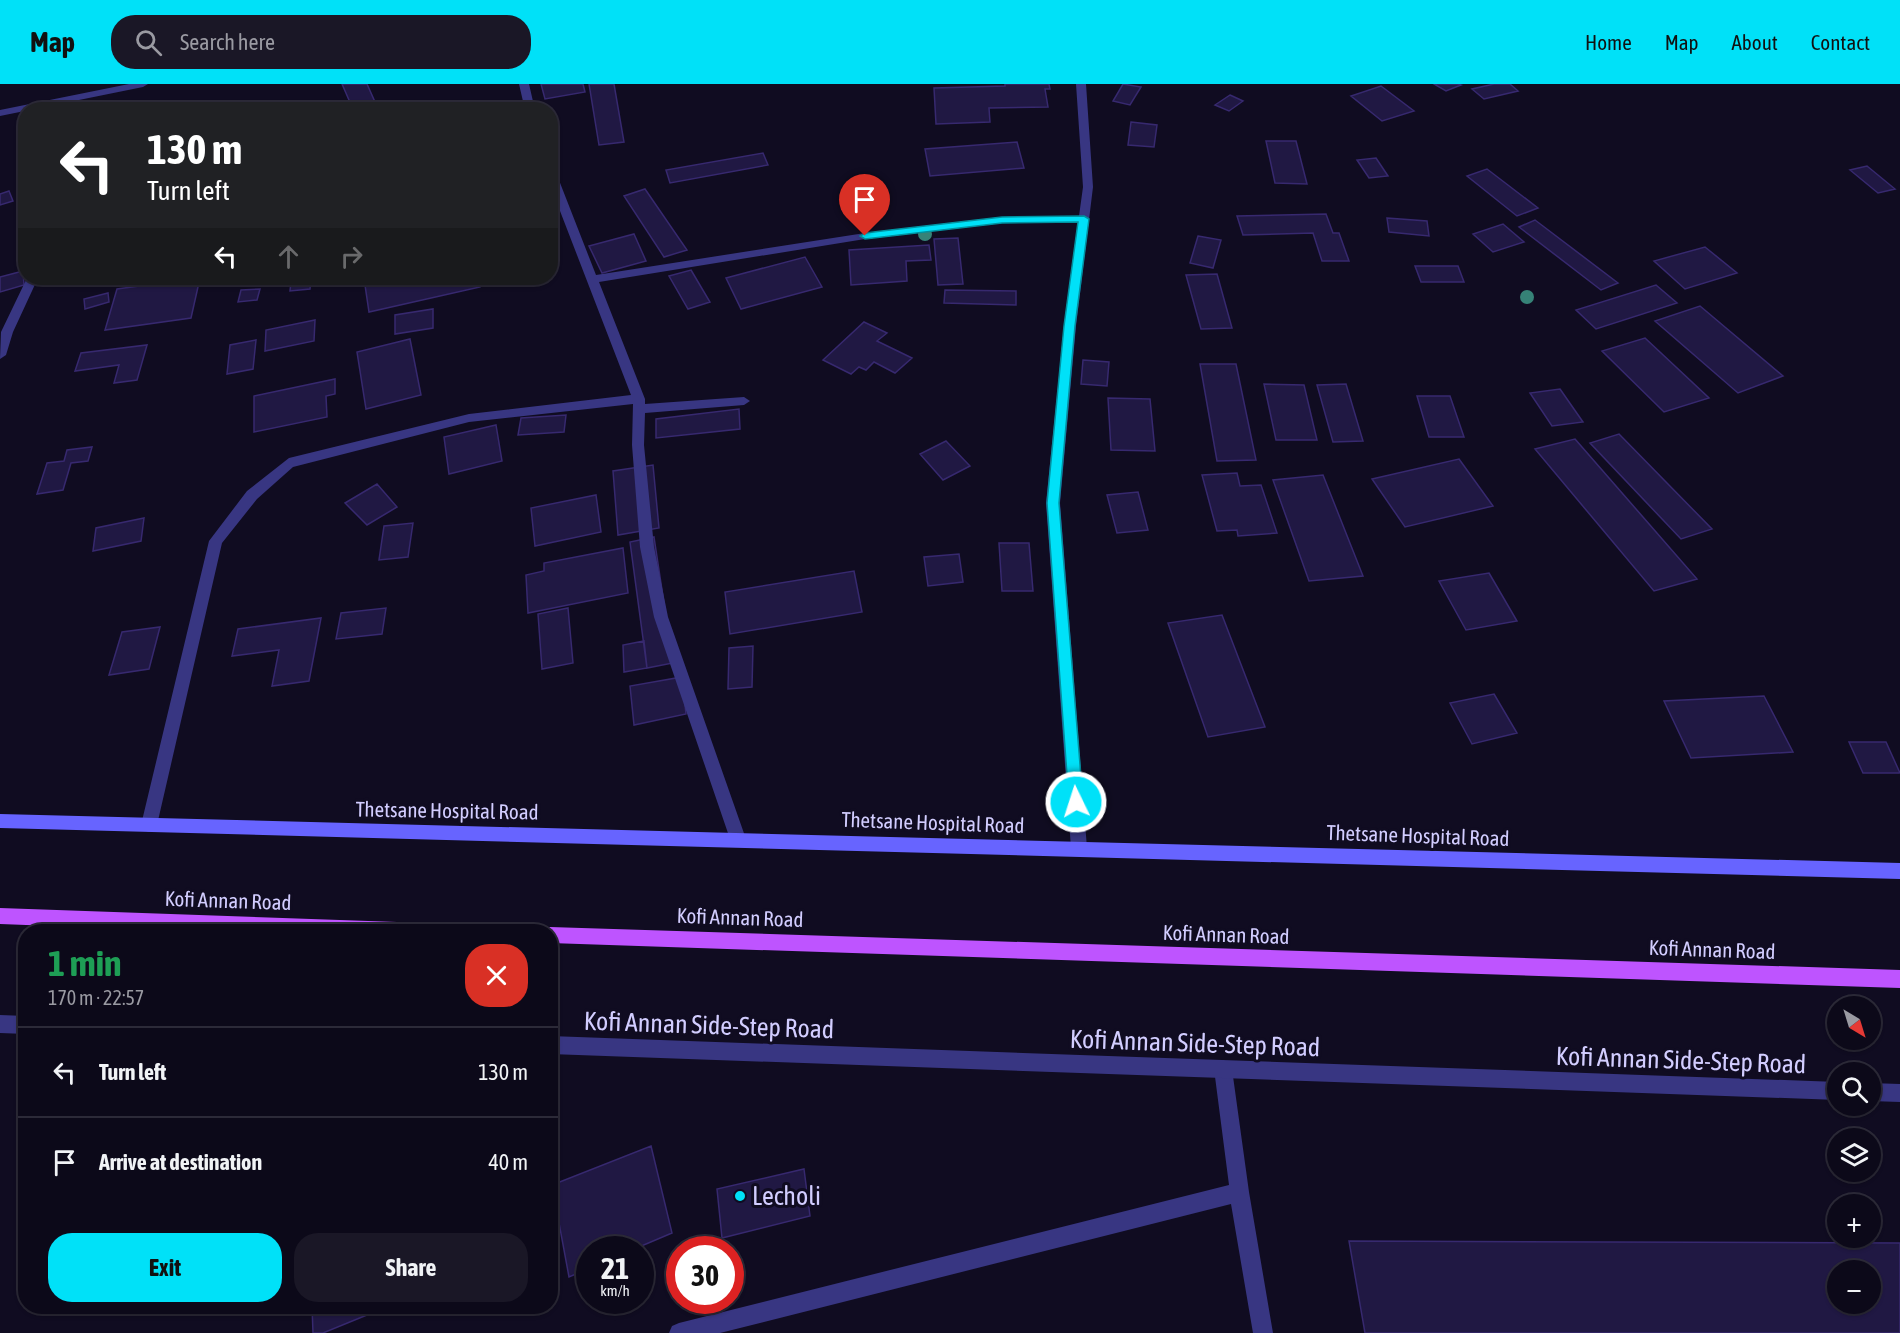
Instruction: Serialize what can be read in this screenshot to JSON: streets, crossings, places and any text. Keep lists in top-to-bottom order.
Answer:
{
  "streets": {
    "main road": ["Thetsane Hospital Road", "Kofi Annan Road"],
    "street": ["Kofi Annan Side-Step Road"]
  },
  "places": ["Lecholi"],
  "north": "bottom right",
  "page": {
    "header": "Map",
    "search": "Search here",
    "nav": [
      "Home",
      "Map",
      "About",
      "Contact"
    ],
    "turn": ["130 m", "Turn left"],
    "heading": ["1 min", "170 m · 22:57"],
    "map_buttons": ["+", "−"],
    "list": [
      {
        "name": "Turn left",
        "value": "130 m"
      },
      {
        "name": "Arrive at destination",
        "value": "40 m"
      }
    ],
    "buttons": ["Exit", "Share"],
    "speed": "21 km/h",
    "limit": "30"
  }
}
